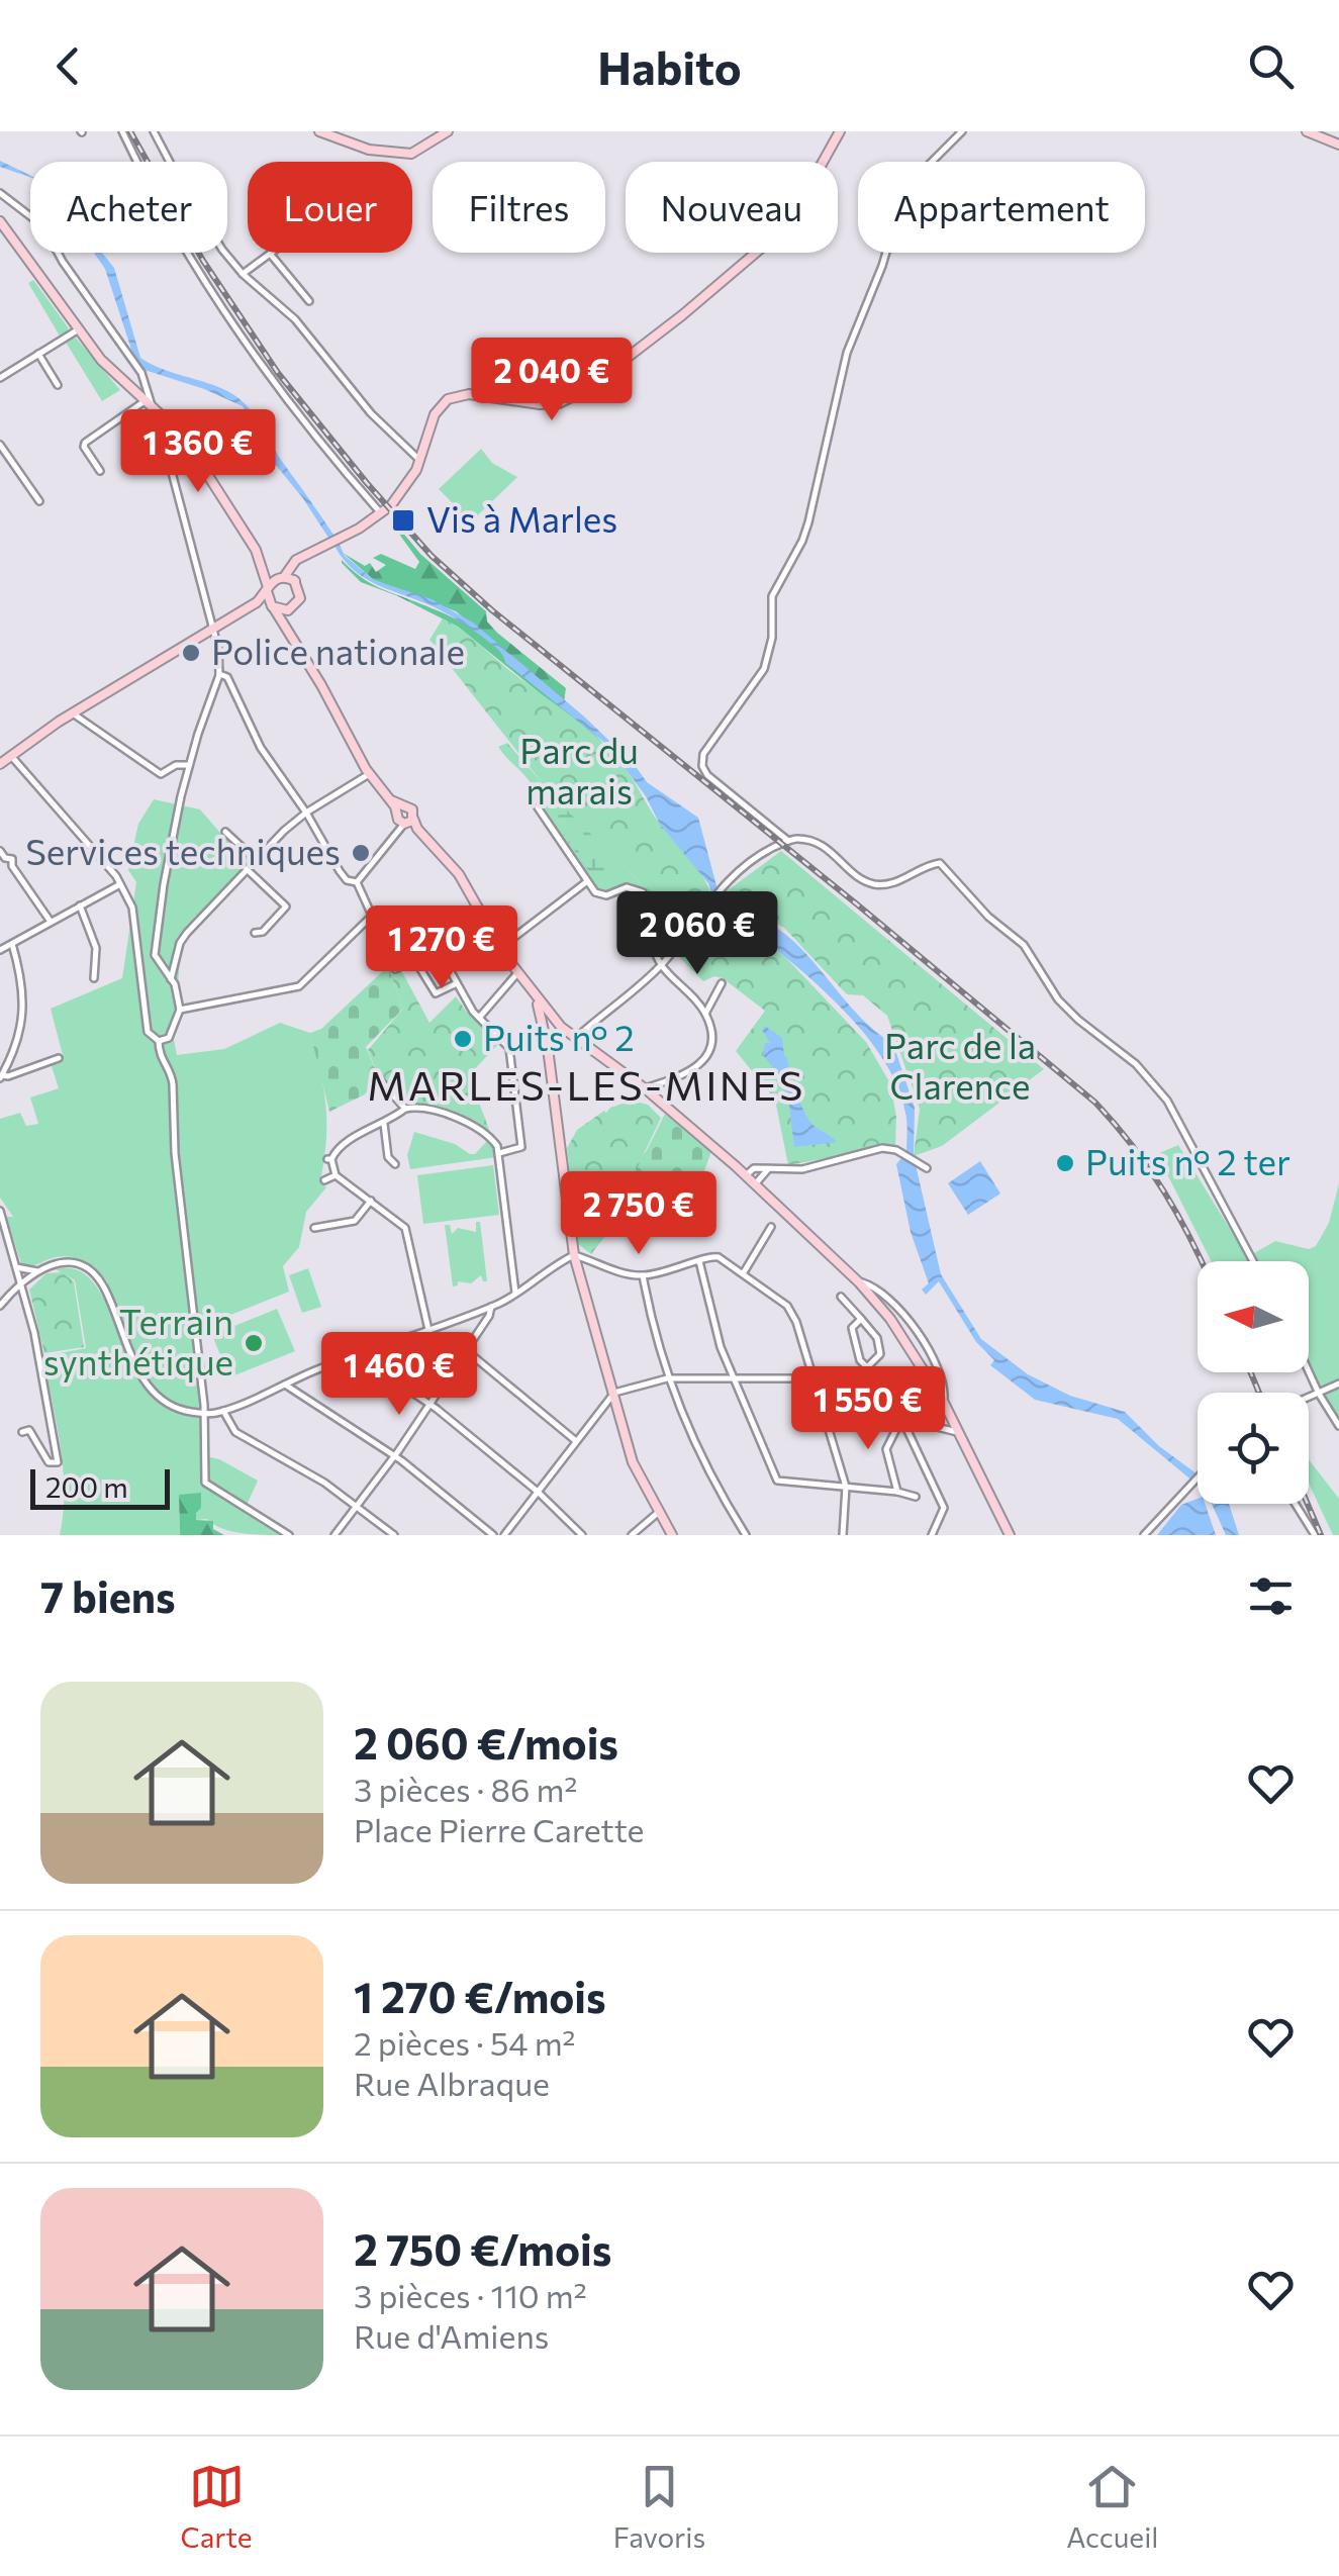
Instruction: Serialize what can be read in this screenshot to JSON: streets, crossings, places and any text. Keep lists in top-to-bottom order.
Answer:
{
  "districts": ["MARLES-LES-MINES"],
  "parks": ["Parc du marais", "Parc de la Clarence"],
  "places": {
    "transit": ["Vis à Marles"],
    "other": [
      "Police nationale",
      "Services techniques",
      "Puits n° 2",
      "Puits n° 2 ter",
      "Terrain synthétique"
    ]
  },
  "scale_bar": "200 m",
  "north": "left",
  "page": {
    "header": "Habito",
    "chip": [
      "Acheter",
      "Louer",
      "Filtres",
      "Nouveau",
      "Appartement"
    ],
    "price": [
      "2 040 €",
      "1 360 €",
      "2 060 €",
      "1 270 €",
      "2 750 €",
      "1 460 €",
      "1 550 €"
    ],
    "scale": "200 m",
    "heading": "7 biens",
    "list": [
      {
        "name": "2 060 €/mois",
        "note": "3 pièces · 86 m² · Place Pierre Carette"
      },
      {
        "name": "1 270 €/mois",
        "note": "2 pièces · 54 m² · Rue Albraque"
      },
      {
        "name": "2 750 €/mois",
        "note": "3 pièces · 110 m² · Rue d'Amiens"
      }
    ],
    "tabs": ["Carte", "Favoris", "Accueil"]
  }
}
